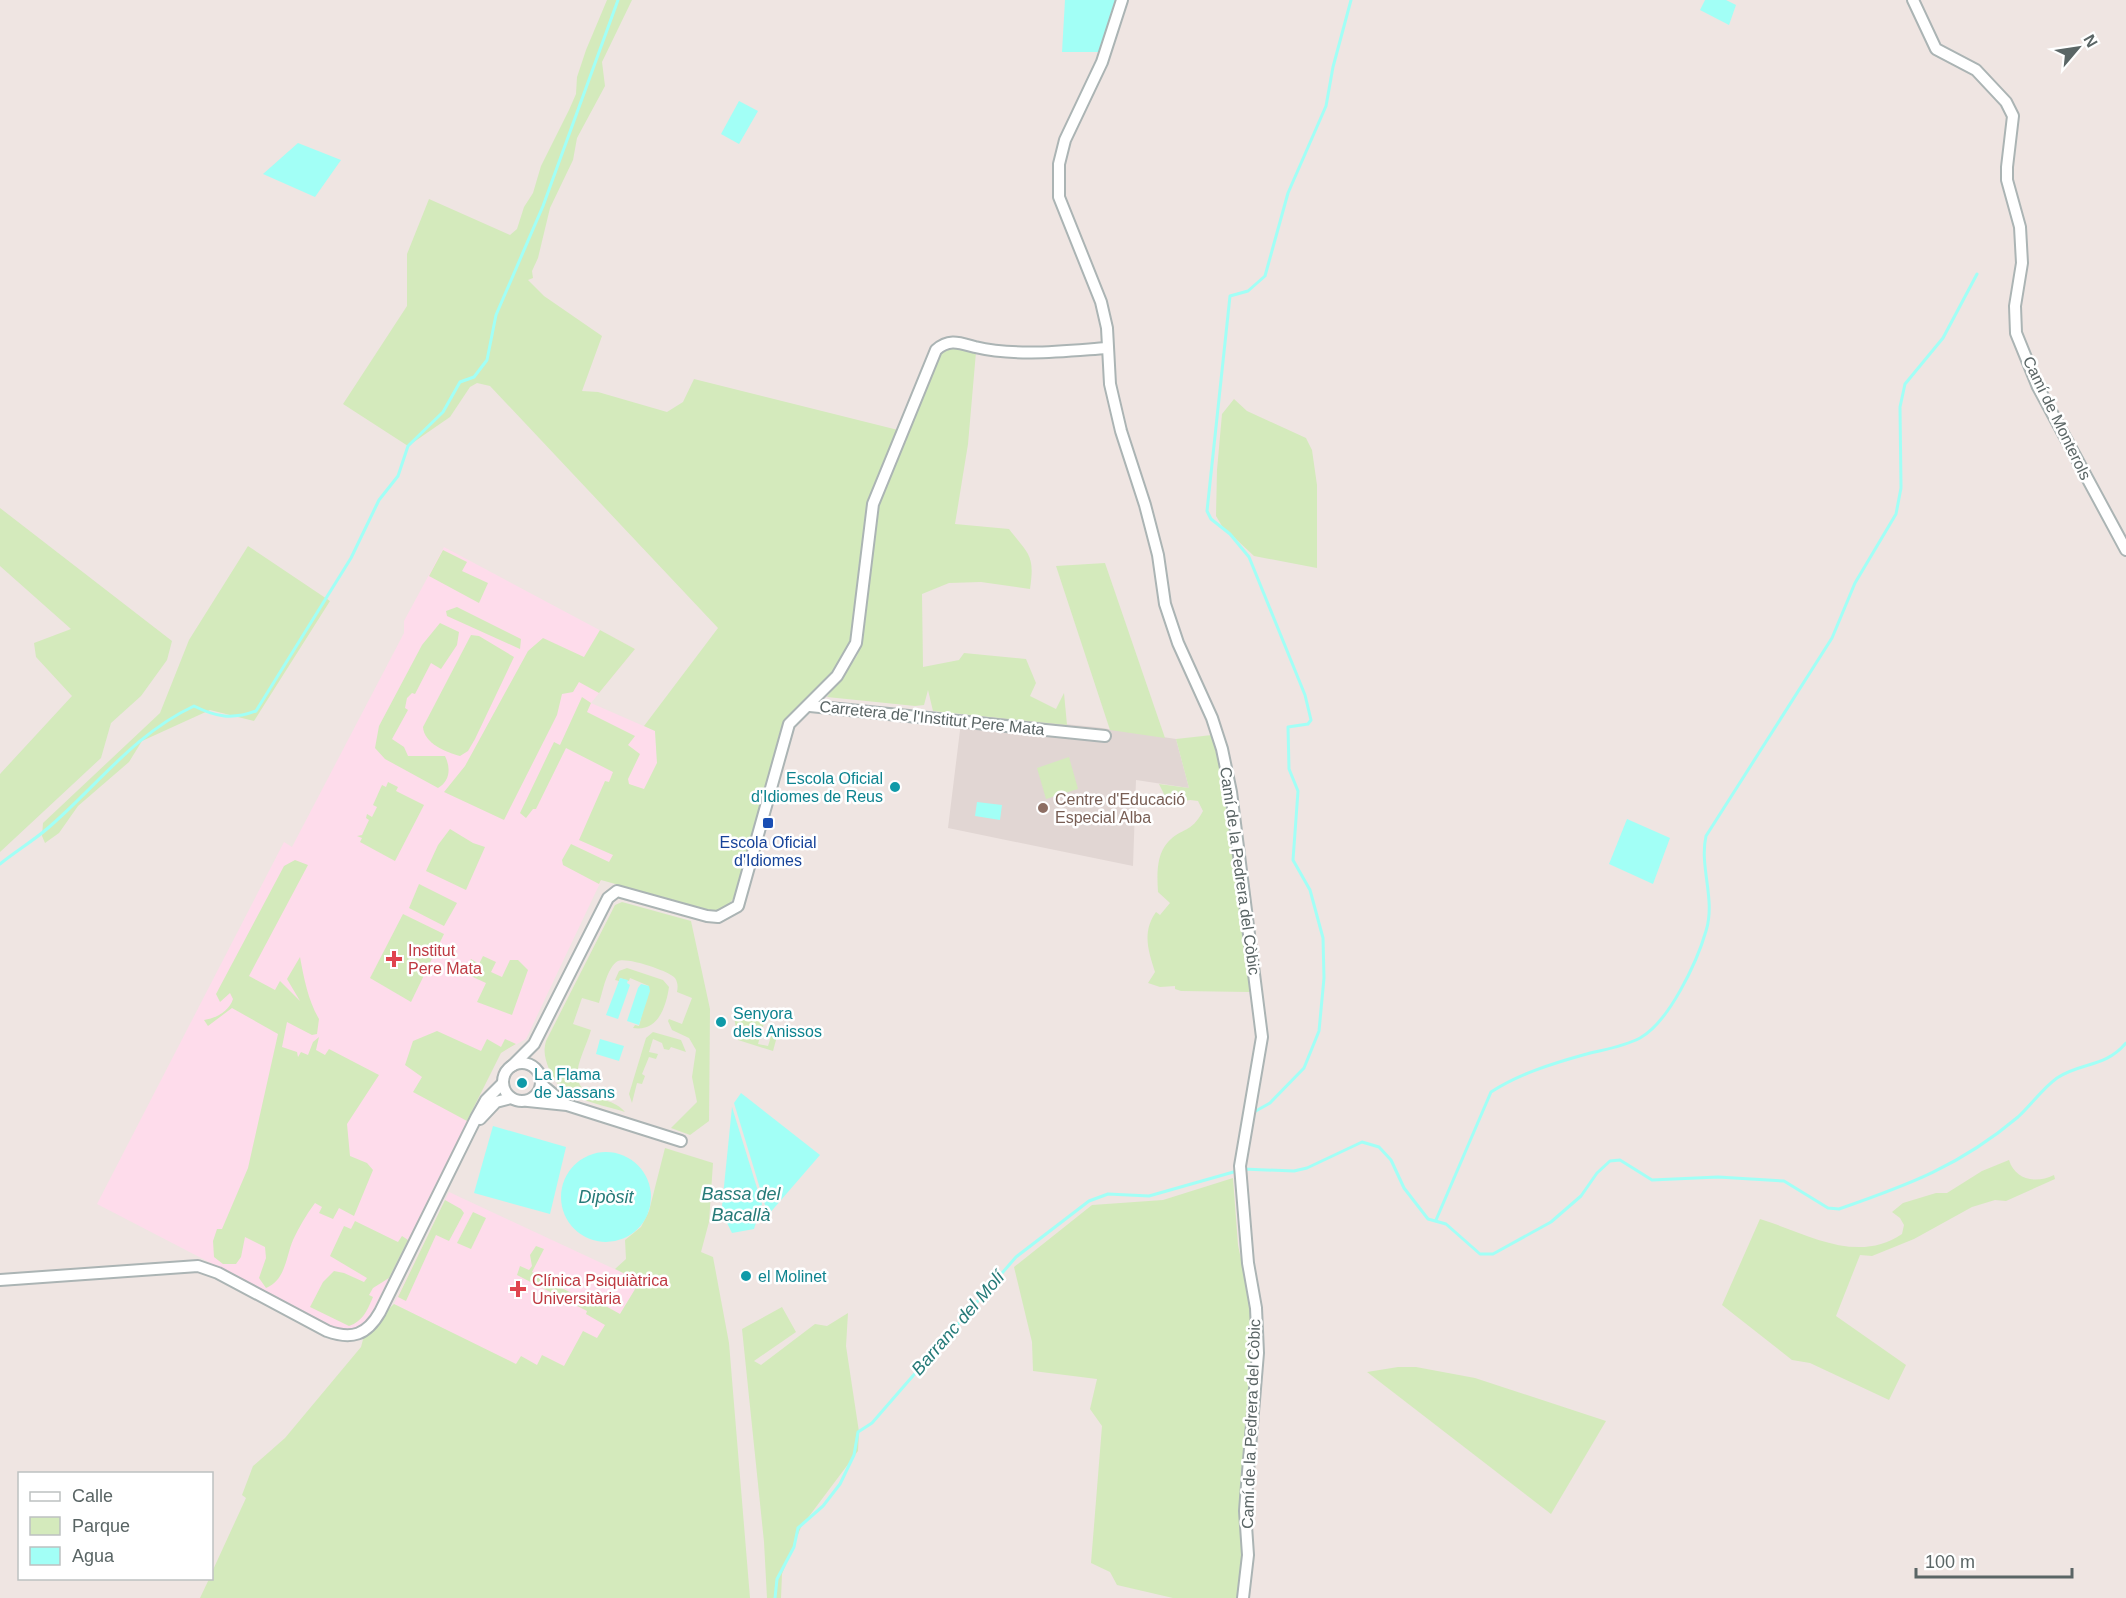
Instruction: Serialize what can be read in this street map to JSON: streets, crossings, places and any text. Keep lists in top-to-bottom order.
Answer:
{
  "streets": {
    "street": ["Camí de Monterols", "Carretera de l'Institut Pere Mata", "Camí de la Pedrera del Còbic"]
  },
  "water": ["Bassa del Bacallà", "Dipòsit", "Barranc del Molí"],
  "places": {
    "other": [
      "Escola Oficial d'Idiomes de Reus",
      "Centre d'Educació Especial Alba",
      "Senyora dels Anissos",
      "La Flama de Jassans",
      "el Molinet"
    ],
    "transit": ["Escola Oficial d'Idiomes"],
    "health": ["Institut Pere Mata", "Clínica Psiquiàtrica Universitària"]
  },
  "legend": ["Calle", "Parque", "Agua"],
  "scale_bar": "100 m",
  "north": "top right"
}
